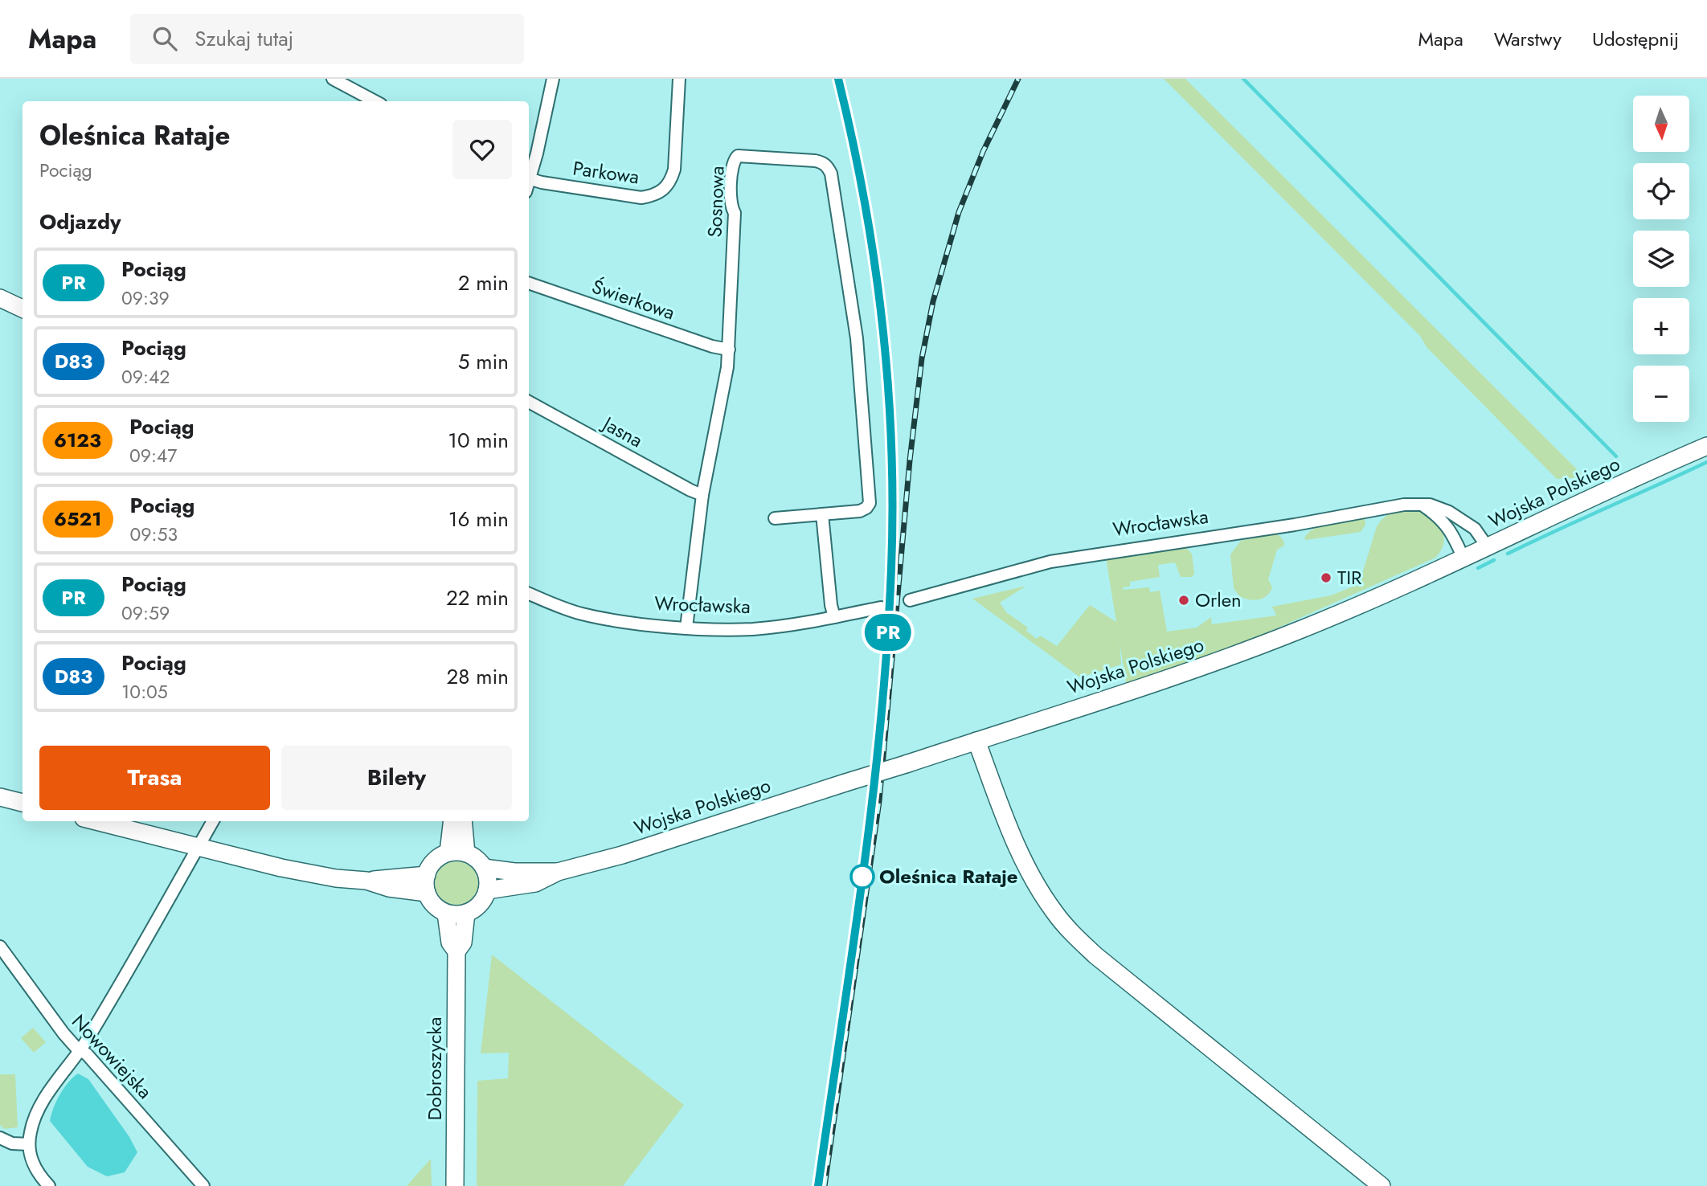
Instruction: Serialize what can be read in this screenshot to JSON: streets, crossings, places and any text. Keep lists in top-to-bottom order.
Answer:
{
  "streets": {
    "main road": ["Wojska Polskiego", "Dobroszycka"],
    "street": [
      "Parkowa",
      "Sosnowa",
      "Świerkowa",
      "Jasna",
      "Wrocławska",
      "Nowowiejska"
    ]
  },
  "crossings": [
    ["Sosnowa", "Świerkowa"],
    ["Sosnowa", "Jasna"],
    ["Sosnowa", "Wrocławska"],
    ["Wojska Polskiego", "Wrocławska"],
    ["Wojska Polskiego", "Dobroszycka"]
  ],
  "places": ["TIR", "Orlen", "Oleśnica Rataje"],
  "north": "bottom",
  "page": {
    "header": "Mapa",
    "search": "Szukaj tutaj",
    "nav": ["Mapa", "Warstwy", "Udostępnij"],
    "on_map": "PR",
    "map_buttons": ["+", "−"],
    "heading": [
      ["Oleśnica Rataje", "Pociąg"],
      "Odjazdy"
    ],
    "list": [
      {
        "mark": "PR",
        "name": "Pociąg",
        "note": "09:39",
        "value": "2 min"
      },
      {
        "mark": "D83",
        "name": "Pociąg",
        "note": "09:42",
        "value": "5 min"
      },
      {
        "mark": "6123",
        "name": "Pociąg",
        "note": "09:47",
        "value": "10 min"
      },
      {
        "mark": "6521",
        "name": "Pociąg",
        "note": "09:53",
        "value": "16 min"
      },
      {
        "mark": "PR",
        "name": "Pociąg",
        "note": "09:59",
        "value": "22 min"
      },
      {
        "mark": "D83",
        "name": "Pociąg",
        "note": "10:05",
        "value": "28 min"
      }
    ],
    "buttons": ["Trasa", "Bilety"]
  }
}
